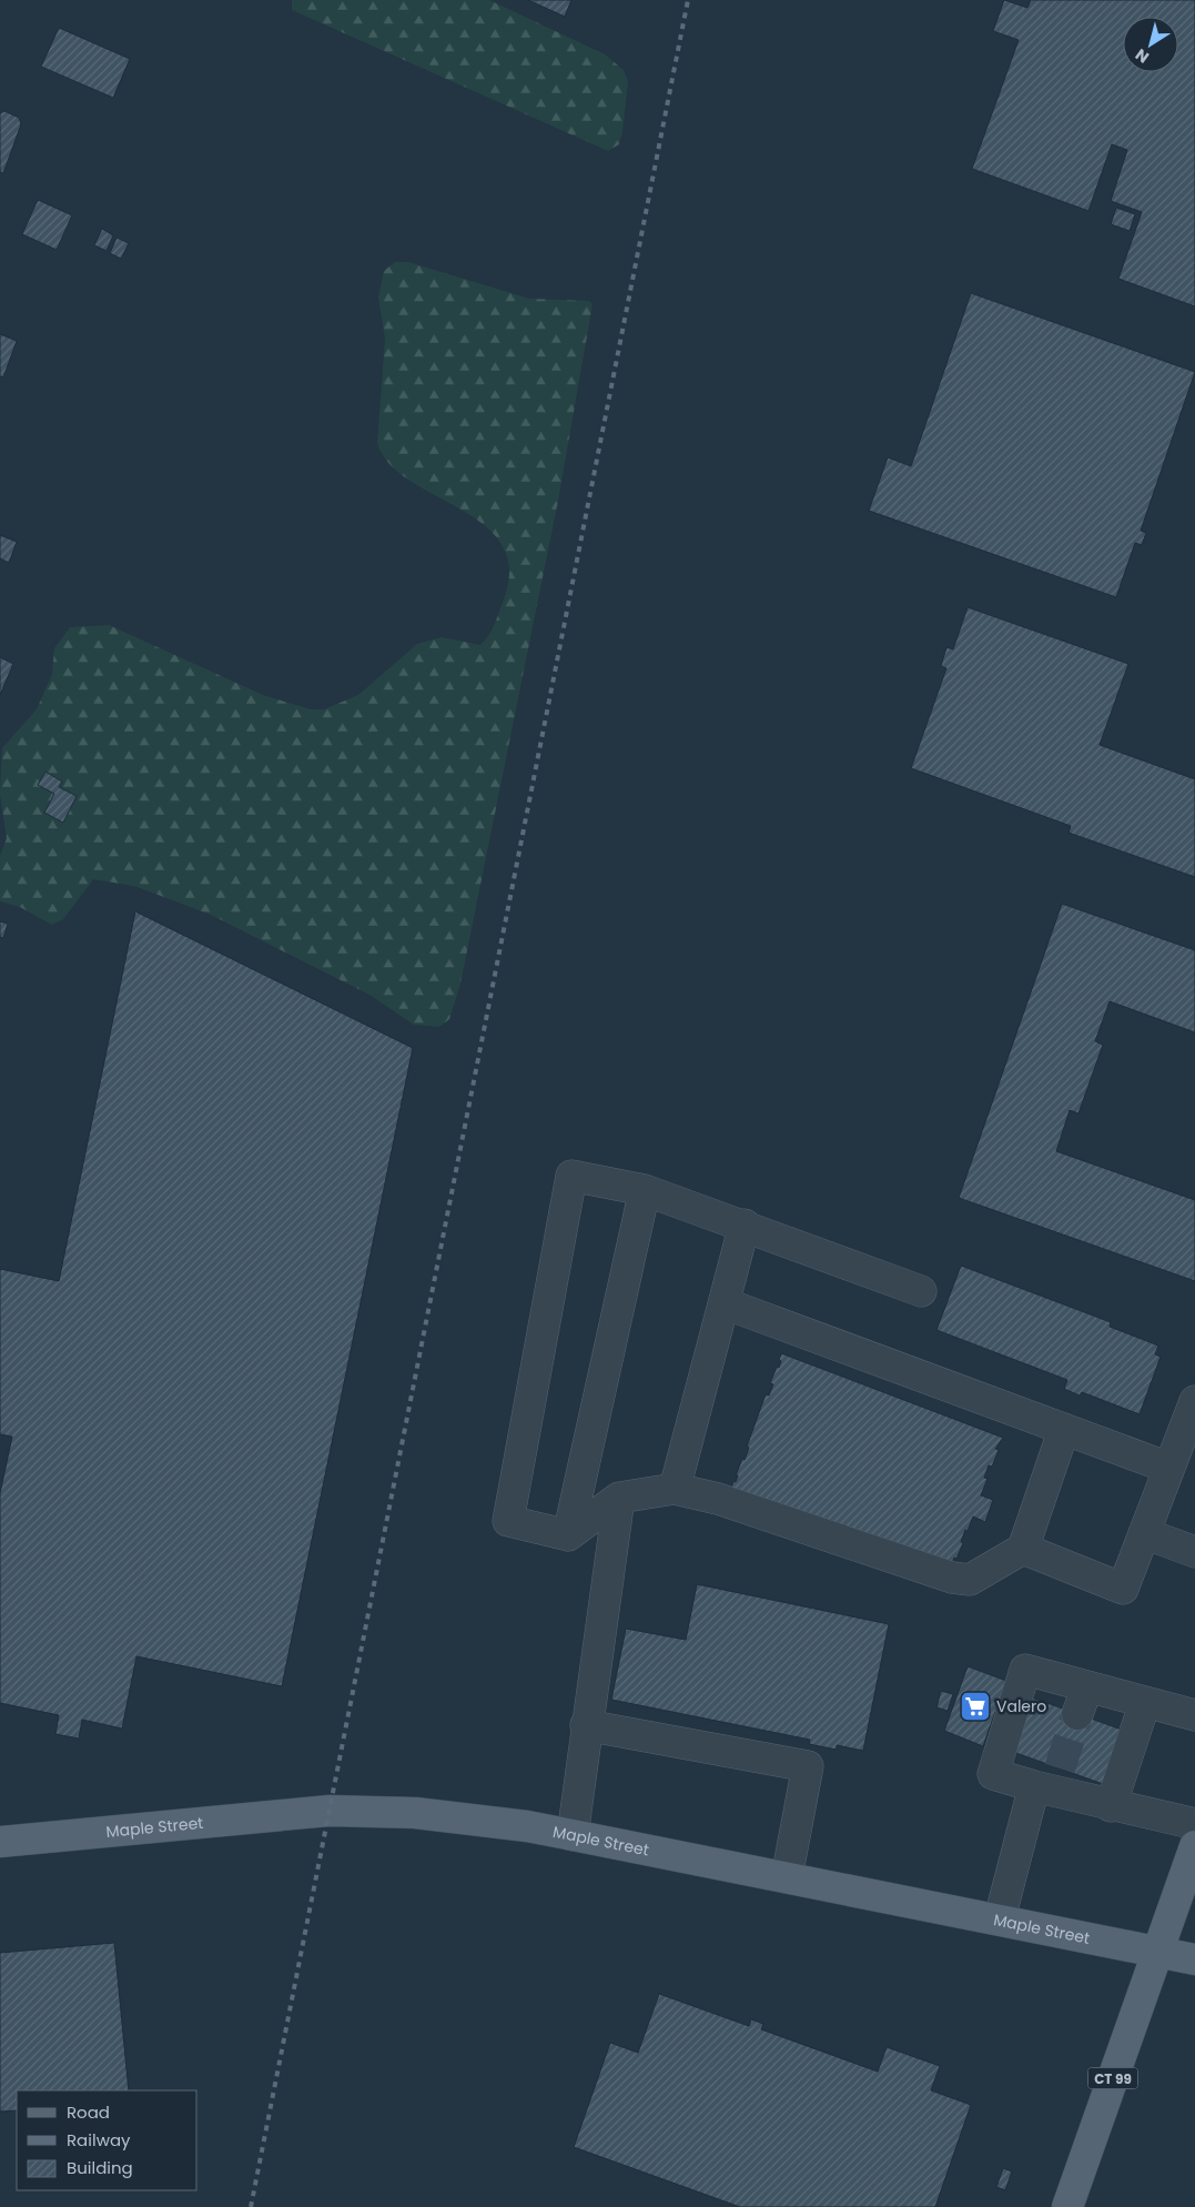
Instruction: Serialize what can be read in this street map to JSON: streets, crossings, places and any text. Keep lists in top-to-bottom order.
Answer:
{
  "streets": {
    "main road": ["Maple Street", "CT 99"]
  },
  "crossings": [
    ["Maple Street", "CT 99"]
  ],
  "places": {
    "supermarket": ["Valero"]
  },
  "legend": ["Road", "Railway", "Building"],
  "north": "bottom left"
}
